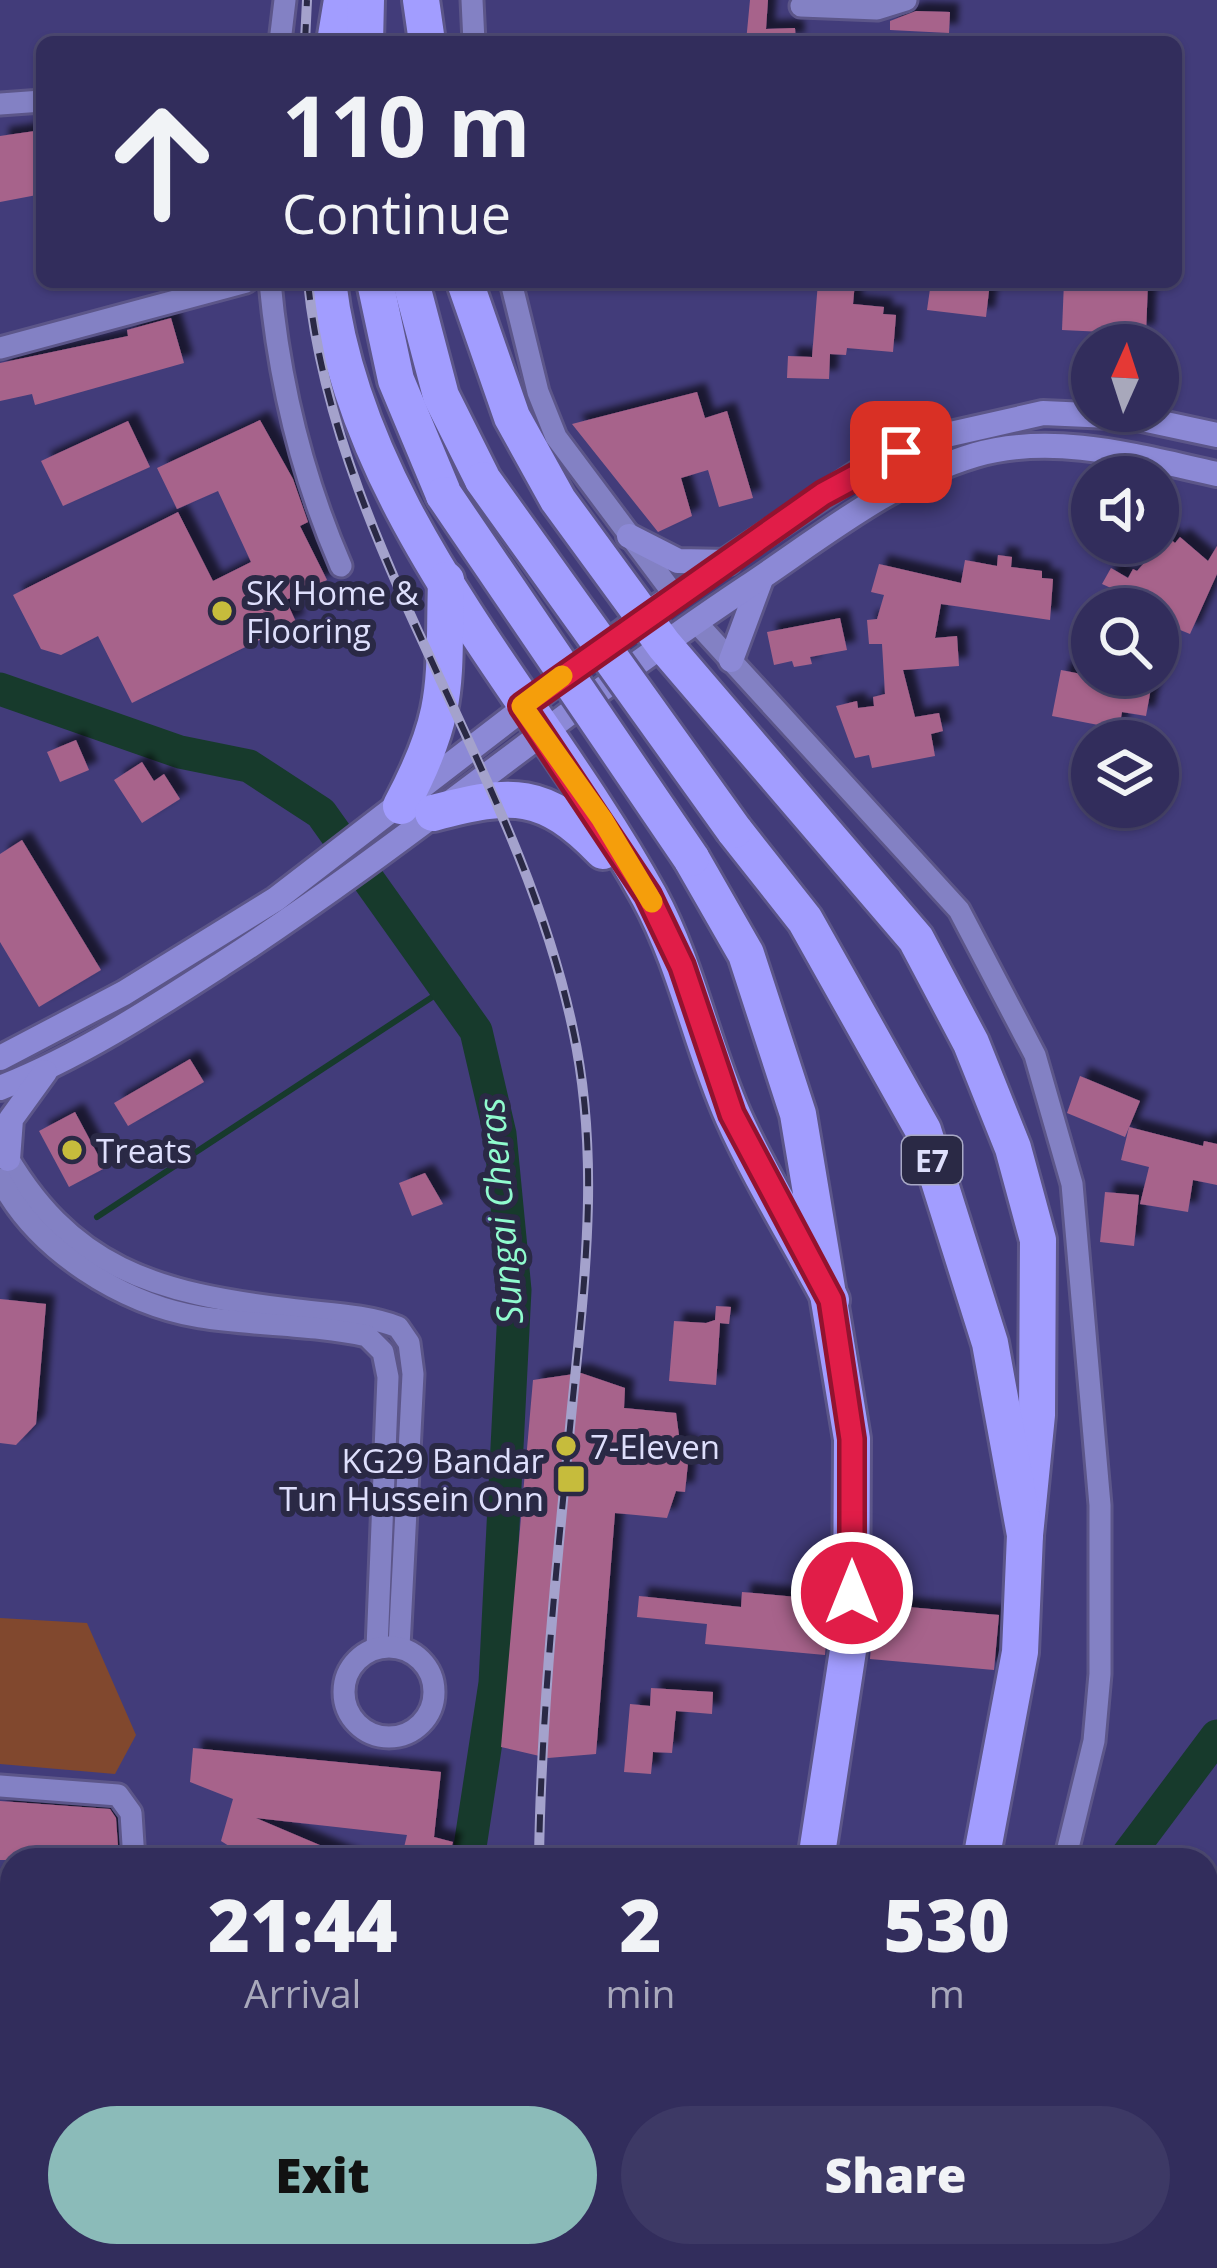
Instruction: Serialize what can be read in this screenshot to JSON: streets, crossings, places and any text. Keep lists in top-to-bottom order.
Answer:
{
  "streets": {
    "highway": ["E7"]
  },
  "water": ["Sungai Cheras"],
  "places": {
    "other": ["SK Home & Flooring", "Treats", "7-Eleven"],
    "transit": ["KG29 Bandar Tun Hussein Onn"]
  },
  "north": "top",
  "page": {
    "turn": ["110 m", "Continue"],
    "eta": [
      "21:44",
      "Arrival",
      "2",
      "min",
      "530",
      "m"
    ],
    "buttons": ["Exit", "Share"]
  }
}
